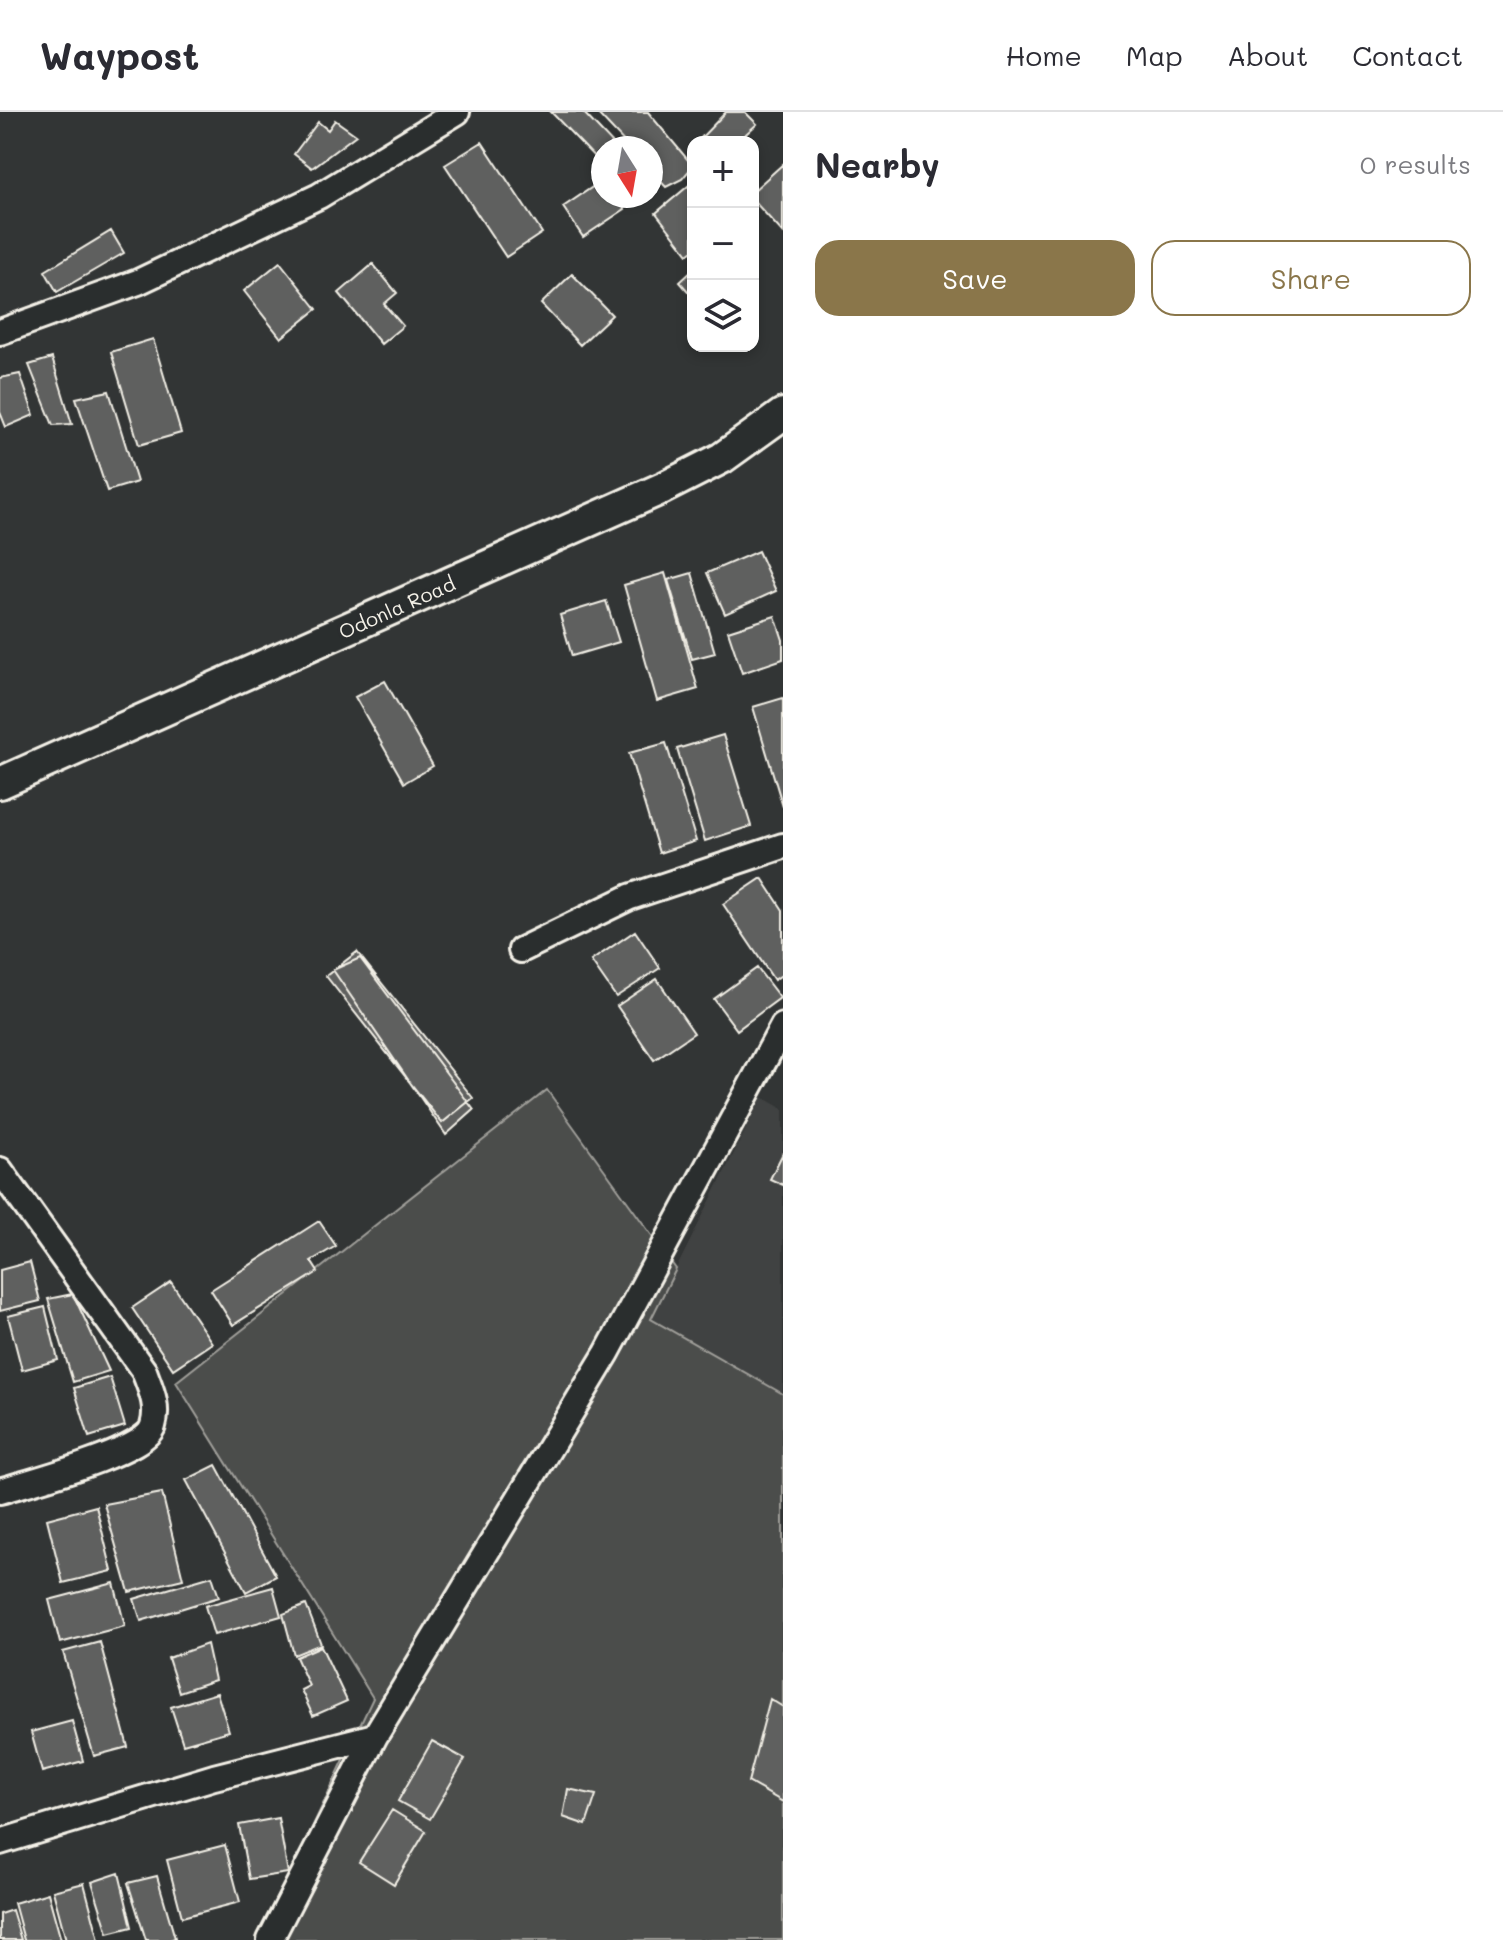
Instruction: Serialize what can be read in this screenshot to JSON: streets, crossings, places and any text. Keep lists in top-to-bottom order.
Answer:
{
  "streets": {
    "street": ["Odonla Road"]
  },
  "north": "bottom",
  "page": {
    "header": "Waypost",
    "nav": [
      "Home",
      "Map",
      "About",
      "Contact"
    ],
    "heading": ["Nearby", "0 results"],
    "map_buttons": ["+", "−"],
    "buttons": ["Save", "Share"]
  }
}
